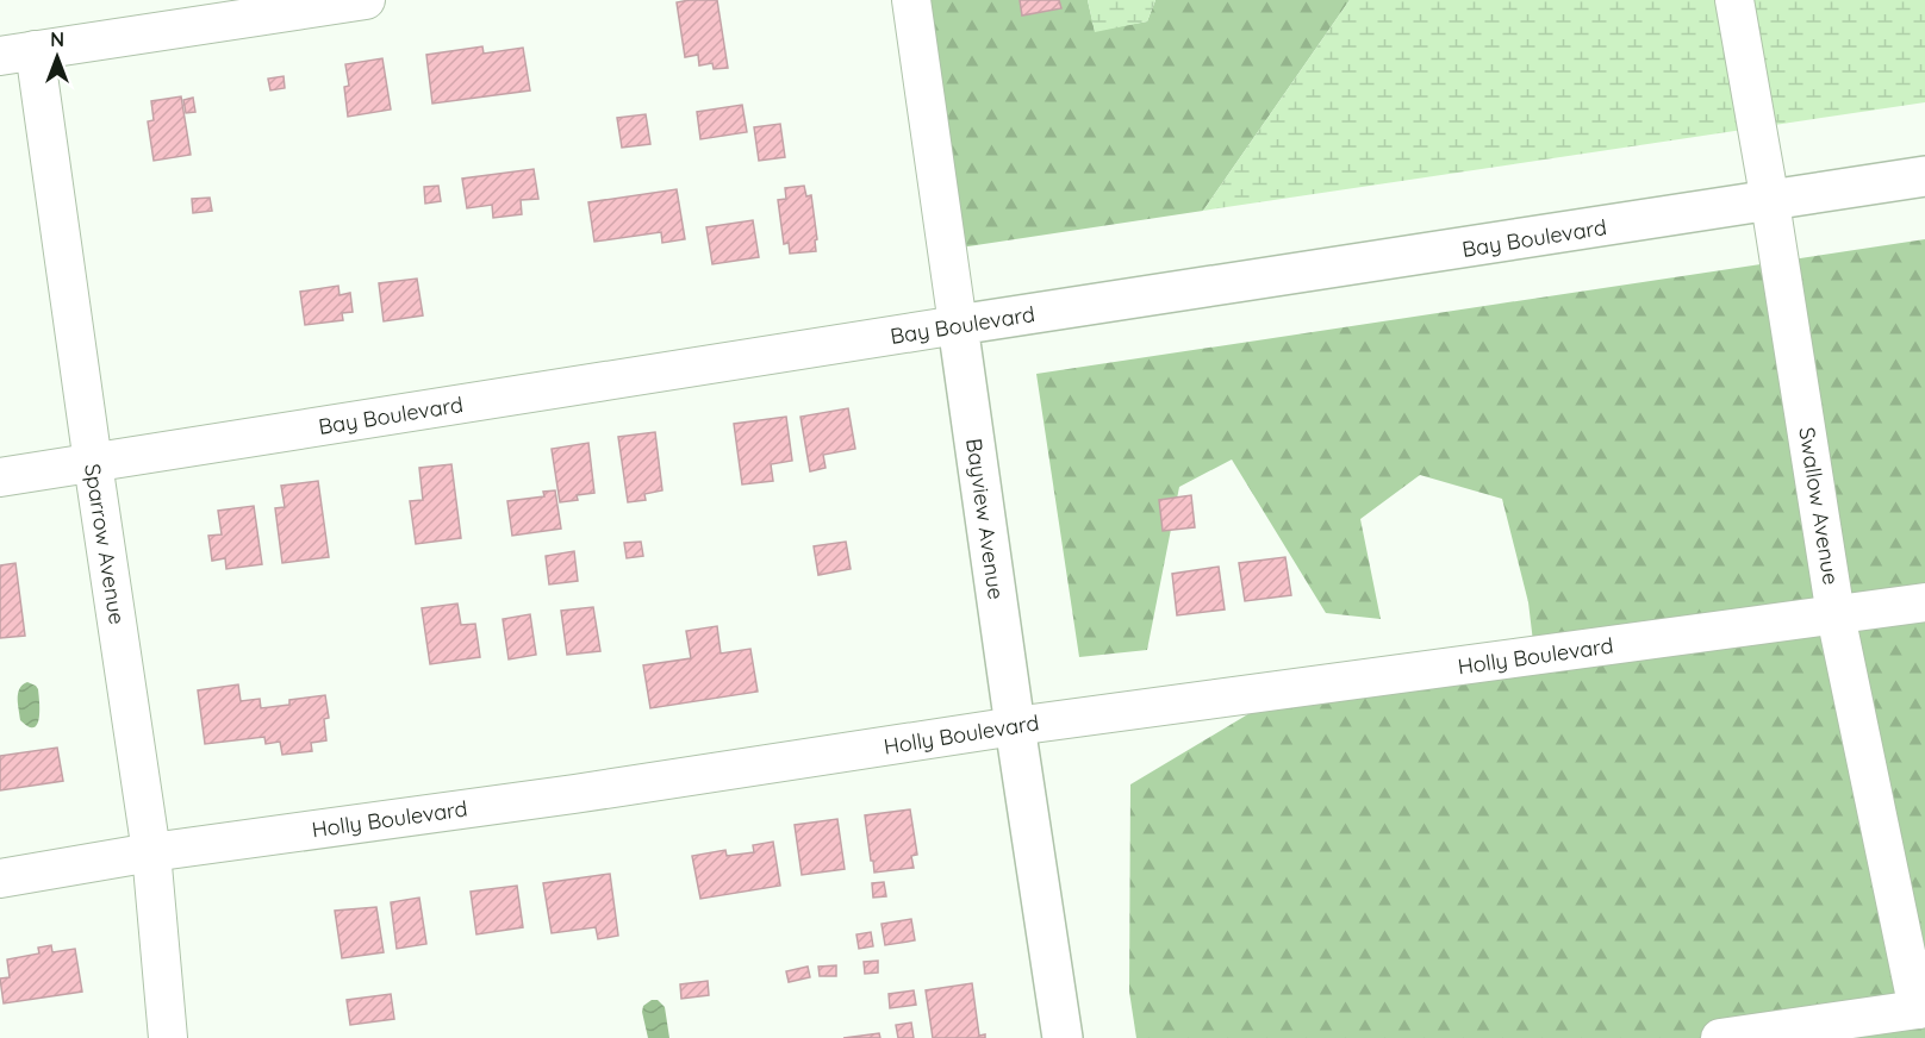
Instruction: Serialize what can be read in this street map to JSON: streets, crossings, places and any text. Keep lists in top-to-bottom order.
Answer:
{
  "streets": {
    "main road": ["Bay Boulevard", "Bayview Avenue"],
    "street": ["Swallow Avenue", "Sparrow Avenue", "Holly Boulevard"]
  },
  "crossings": [
    ["Bay Boulevard", "Swallow Avenue"],
    ["Bay Boulevard", "Bayview Avenue"],
    ["Bay Boulevard", "Sparrow Avenue"],
    ["Swallow Avenue", "Holly Boulevard"],
    ["Bayview Avenue", "Holly Boulevard"],
    ["Sparrow Avenue", "Holly Boulevard"]
  ],
  "north": "top"
}
